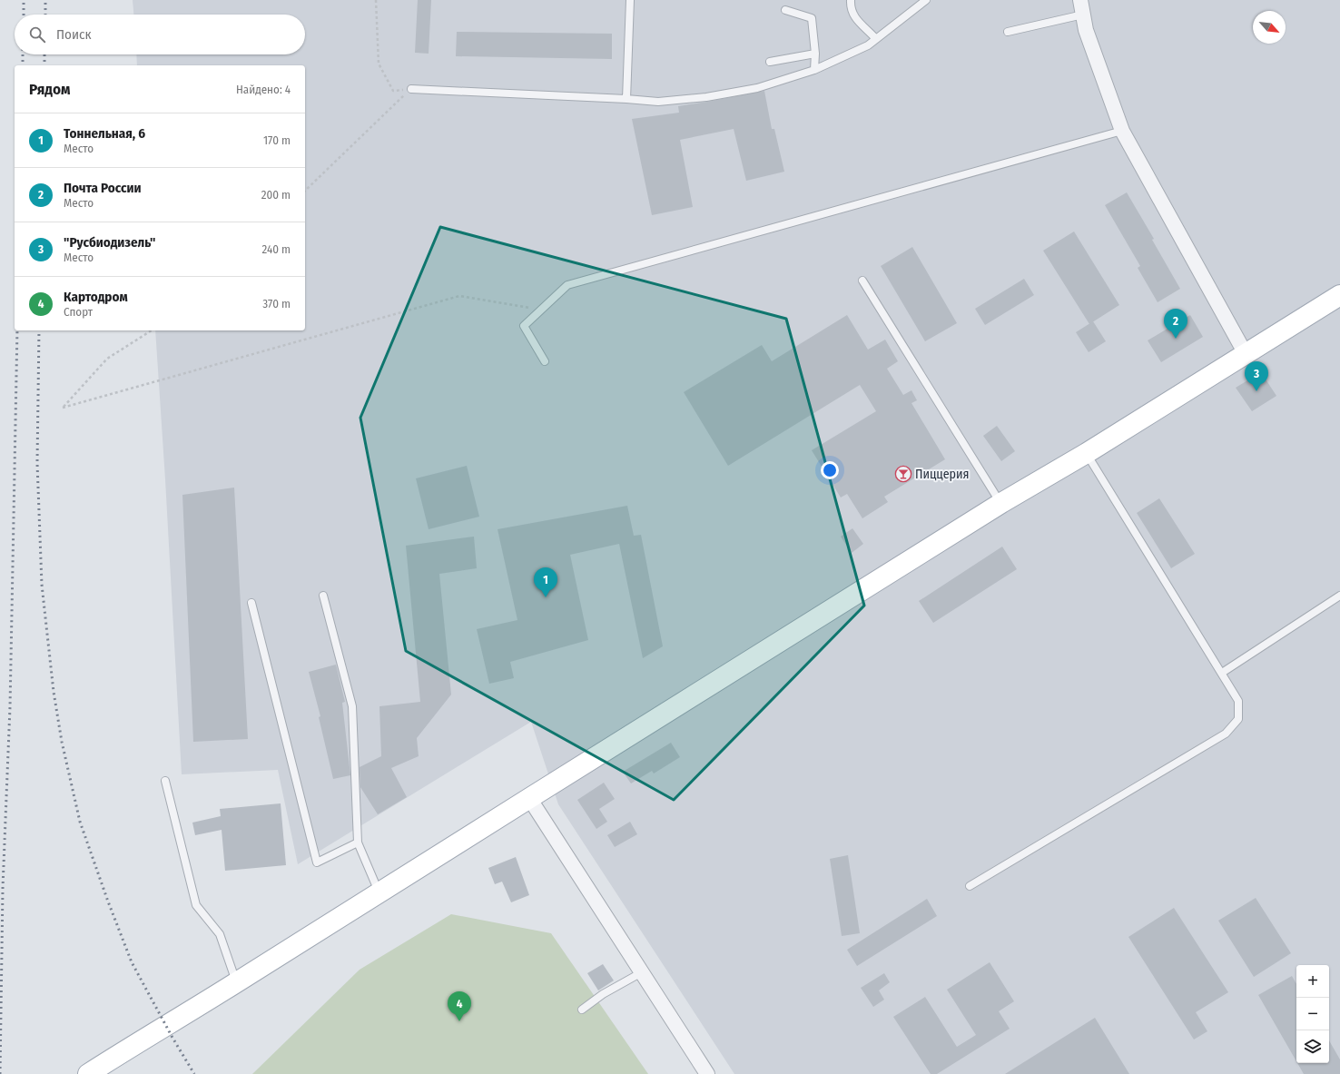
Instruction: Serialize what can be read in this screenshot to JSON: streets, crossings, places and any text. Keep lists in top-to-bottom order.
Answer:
{
  "places": {
    "bar": ["Пиццерия"]
  },
  "north": "bottom right",
  "page": {
    "search": "Поиск",
    "heading": ["Рядом", "Найдено: 4"],
    "list": [
      {
        "mark": "1",
        "name": "Тоннельная, 6",
        "note": "Место",
        "value": "170 m"
      },
      {
        "mark": "2",
        "name": "Почта России",
        "note": "Место",
        "value": "200 m"
      },
      {
        "mark": "3",
        "name": "\"Русбиодизель\"",
        "note": "Место",
        "value": "240 m"
      },
      {
        "mark": "4",
        "name": "Картодром",
        "note": "Спорт",
        "value": "370 m"
      }
    ],
    "pins": [
      "2",
      "3",
      "1",
      "4"
    ],
    "map_buttons": ["+", "−"]
  }
}
